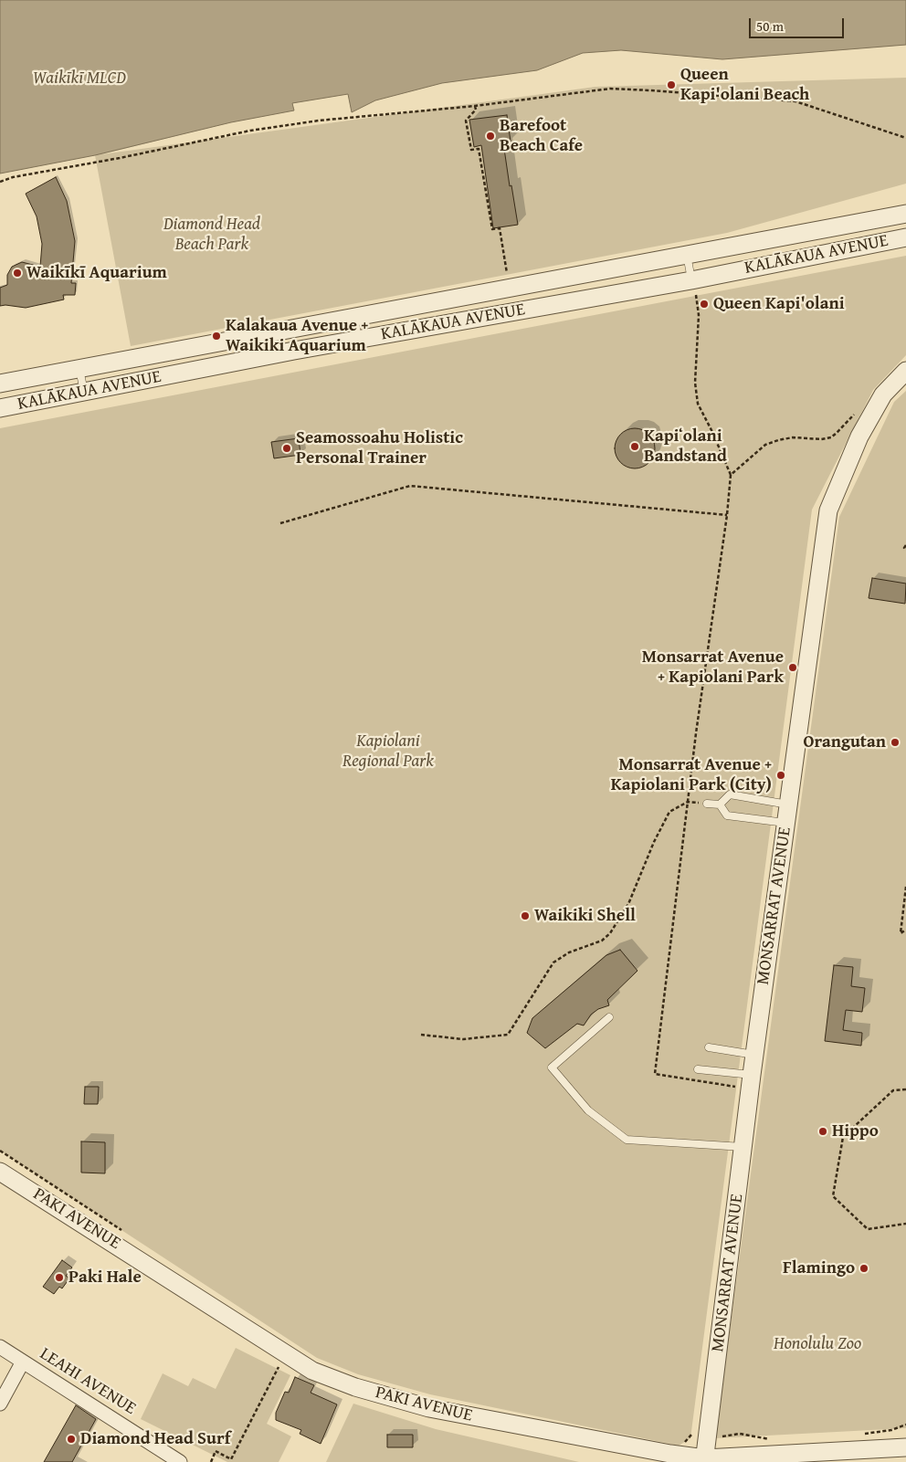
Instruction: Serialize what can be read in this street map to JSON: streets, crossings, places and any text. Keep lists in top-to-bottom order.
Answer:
{
  "streets": {
    "street": [
      "KALĀKAUA AVENUE",
      "MONSARRAT AVENUE",
      "PAKI AVENUE",
      "LEAHI AVENUE"
    ]
  },
  "crossings": [
    ["MONSARRAT AVENUE", "PAKI AVENUE"]
  ],
  "parks": [
    "Waikīkī MLCD",
    "Diamond Head Beach Park",
    "Kapiolani Regional Park",
    "Honolulu Zoo"
  ],
  "places": [
    "Queen Kapi'olani Beach",
    "Barefoot Beach Cafe",
    "Waikīkī Aquarium",
    "Queen Kapi'olani",
    "Kalakaua Avenue + Waikiki Aquarium",
    "Kapiʻolani Bandstand",
    "Seamossoahu Holistic Personal Trainer",
    "Monsarrat Avenue + Kapiolani Park",
    "Orangutan",
    "Monsarrat Avenue + Kapiolani Park (City)",
    "Waikiki Shell",
    "Hippo",
    "Flamingo",
    "Paki Hale",
    "Diamond Head Surf"
  ],
  "scale_bar": "50 m"
}
